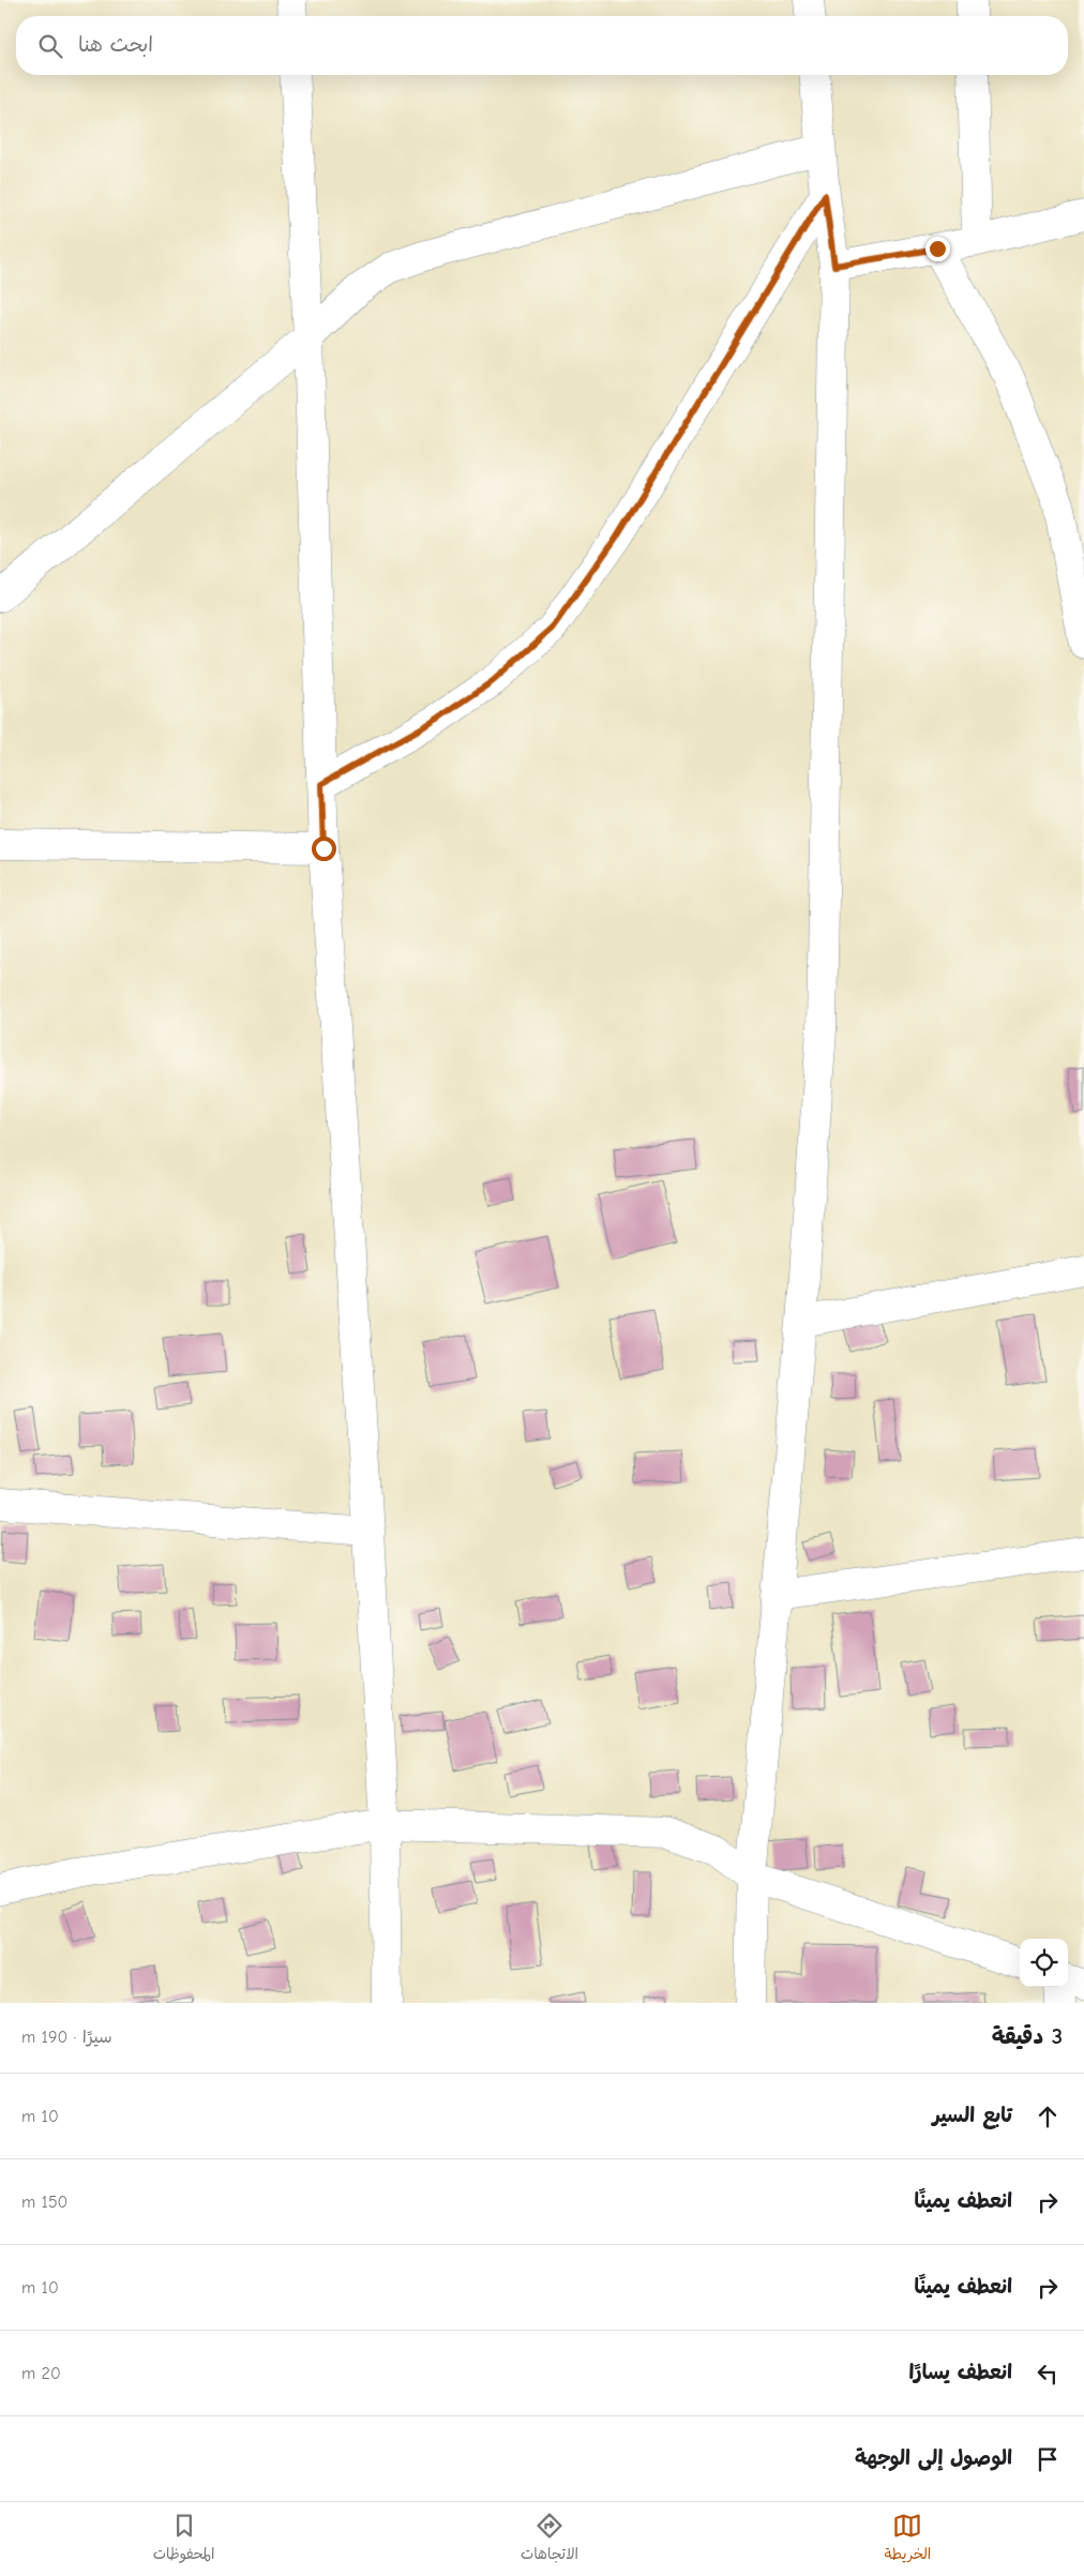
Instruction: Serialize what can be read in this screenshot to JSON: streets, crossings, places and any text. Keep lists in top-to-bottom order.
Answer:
{
  "page": {
    "search": "ابحث هنا",
    "heading": ["3 دقيقة", "سيرًا · 190 m"],
    "list": [
      ["تابع السير", "10 m"],
      ["انعطف يمينًا", "150 m"],
      ["انعطف يمينًا", "10 m"],
      ["انعطف يسارًا", "20 m"],
      "الوصول إلى الوجهة"
    ],
    "nav": ["الخريطة", "الاتجاهات", "المحفوظات"]
  }
}
